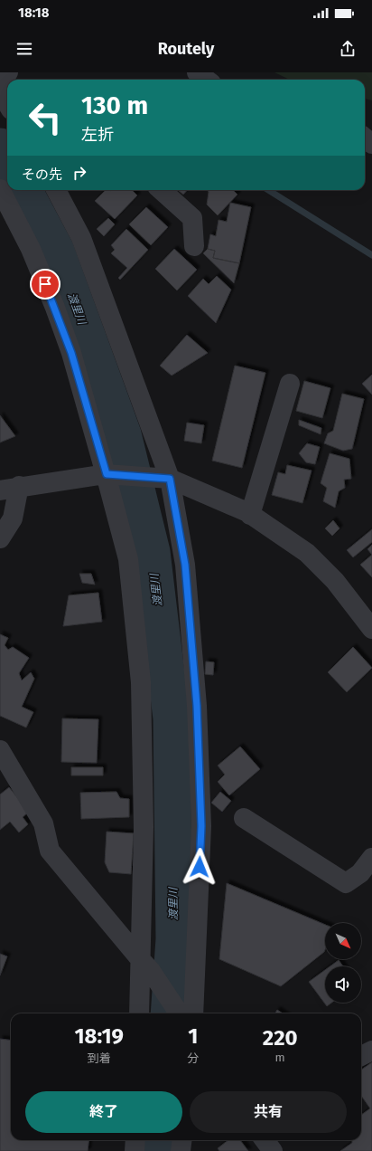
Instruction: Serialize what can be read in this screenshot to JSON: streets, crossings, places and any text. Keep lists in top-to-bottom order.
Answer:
{
  "water": ["渡里川"],
  "north": "bottom right",
  "page": {
    "status": "18:18",
    "header": "Routely",
    "turn": ["130 m", "左折"],
    "then": "その先",
    "eta": [
      "18:19",
      "到着",
      "1",
      "分",
      "220",
      "m"
    ],
    "buttons": ["終了", "共有"]
  }
}
